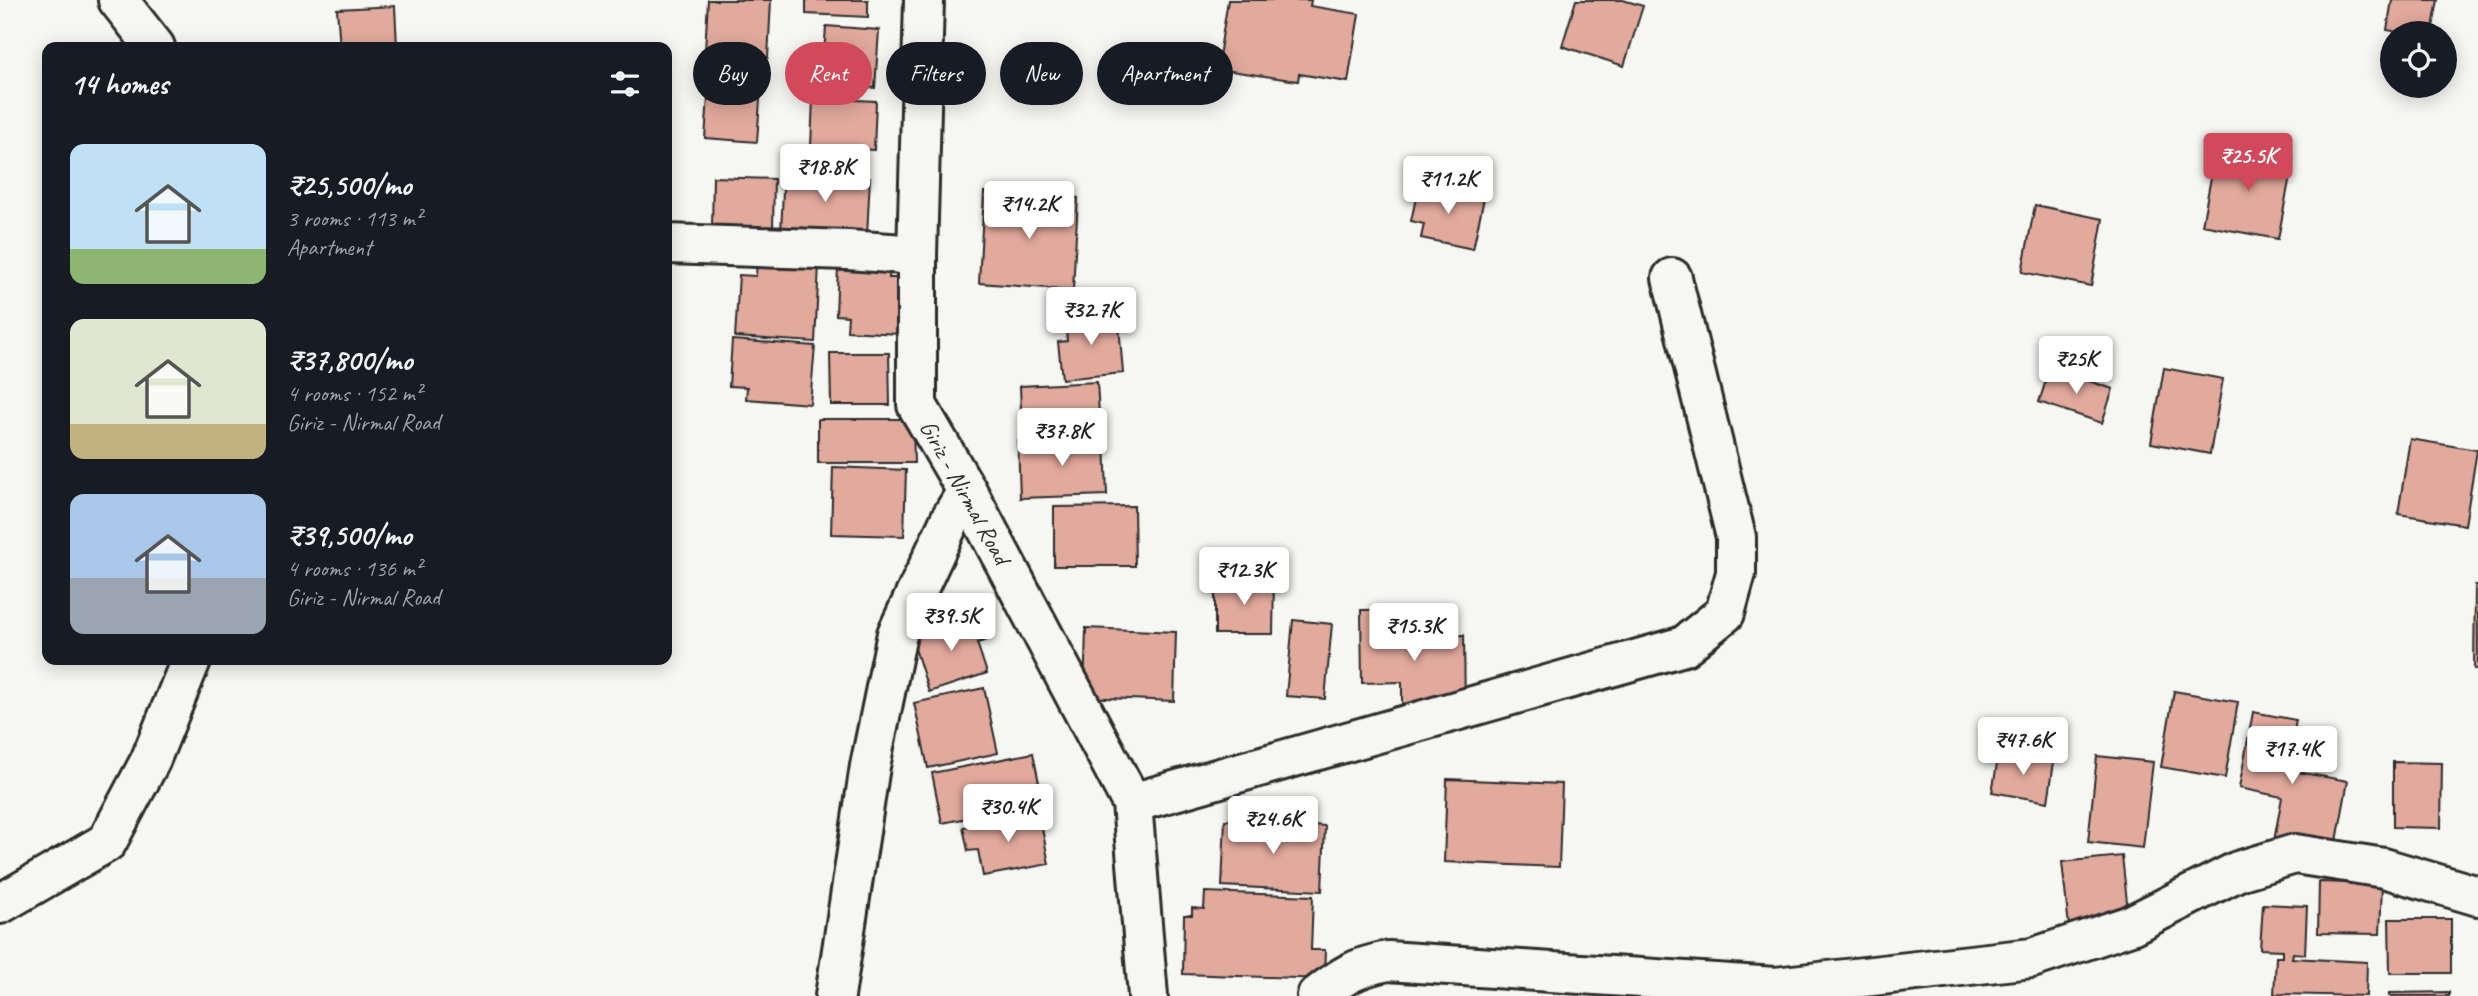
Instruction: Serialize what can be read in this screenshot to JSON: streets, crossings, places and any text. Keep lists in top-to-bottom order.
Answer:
{
  "streets": {
    "street": ["Giriz - Nirmal Road"]
  },
  "page": {
    "chip": [
      "Buy",
      "Rent",
      "Filters",
      "New",
      "Apartment"
    ],
    "heading": "14 homes",
    "list": [
      {
        "name": "₹25,500/mo",
        "note": "3 rooms · 113 m² · Apartment"
      },
      {
        "name": "₹37,800/mo",
        "note": "4 rooms · 152 m² · Giriz - Nirmal Road"
      },
      {
        "name": "₹39,500/mo",
        "note": "4 rooms · 136 m² · Giriz - Nirmal Road"
      }
    ],
    "price": [
      "₹25.5K",
      "₹18.8K",
      "₹11.2K",
      "₹14.2K",
      "₹32.7K",
      "₹25K",
      "₹37.8K",
      "₹12.3K",
      "₹39.5K",
      "₹15.3K",
      "₹47.6K",
      "₹17.4K",
      "₹30.4K",
      "₹24.6K"
    ]
  }
}
